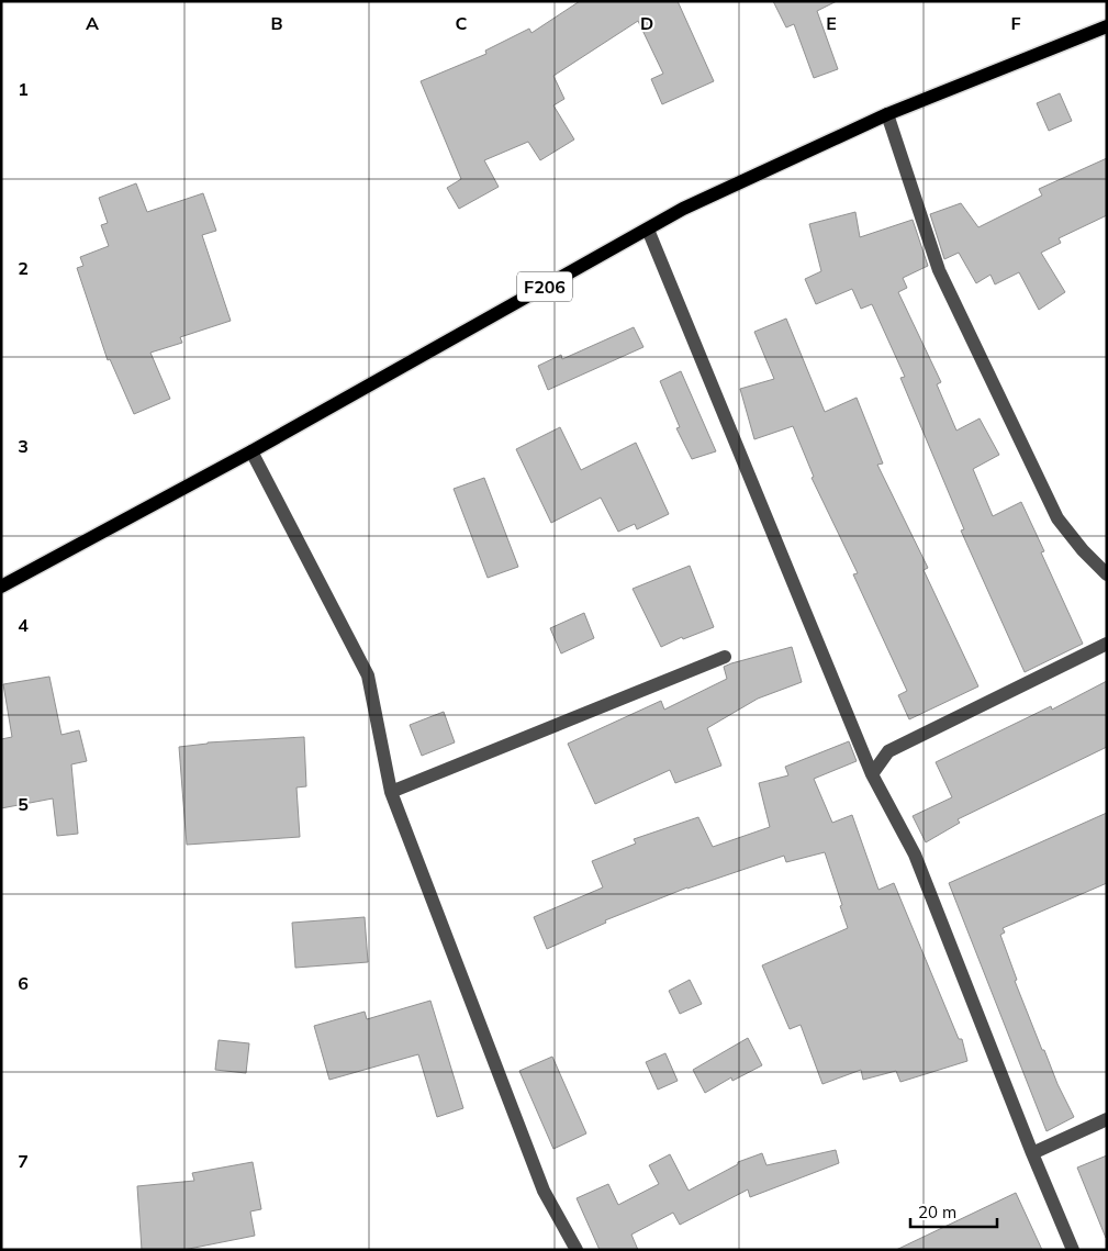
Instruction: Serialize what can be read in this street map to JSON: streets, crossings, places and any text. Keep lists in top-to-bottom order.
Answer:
{
  "streets": {
    "main road": ["F206"]
  },
  "scale_bar": "20 m",
  "grid": {
    "columns": [
      "A",
      "B",
      "C",
      "D",
      "E",
      "F"
    ],
    "rows": [
      "1",
      "2",
      "3",
      "4",
      "5",
      "6",
      "7"
    ]
  }
}
